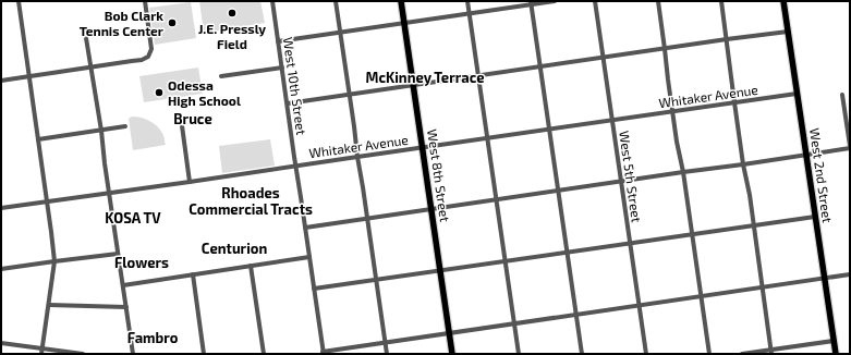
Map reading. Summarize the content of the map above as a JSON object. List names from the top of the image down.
{
  "streets": {
    "main road": ["West 8th Street", "West 2nd Street"],
    "street": ["West 10th Street", "Whitaker Avenue", "West 5th Street"]
  },
  "crossings": [
    ["West 10th Street", "Whitaker Avenue"],
    ["Whitaker Avenue", "West 8th Street"],
    ["Whitaker Avenue", "West 2nd Street"],
    ["Whitaker Avenue", "West 5th Street"]
  ],
  "districts": [
    "McKinney Terrace",
    "Bruce",
    "Rhoades Commercial Tracts",
    "KOSA TV",
    "Centurion",
    "Flowers",
    "Fambro"
  ],
  "places": ["J.E. Pressly Field", "Bob Clark Tennis Center", "Odessa High School"]
}
